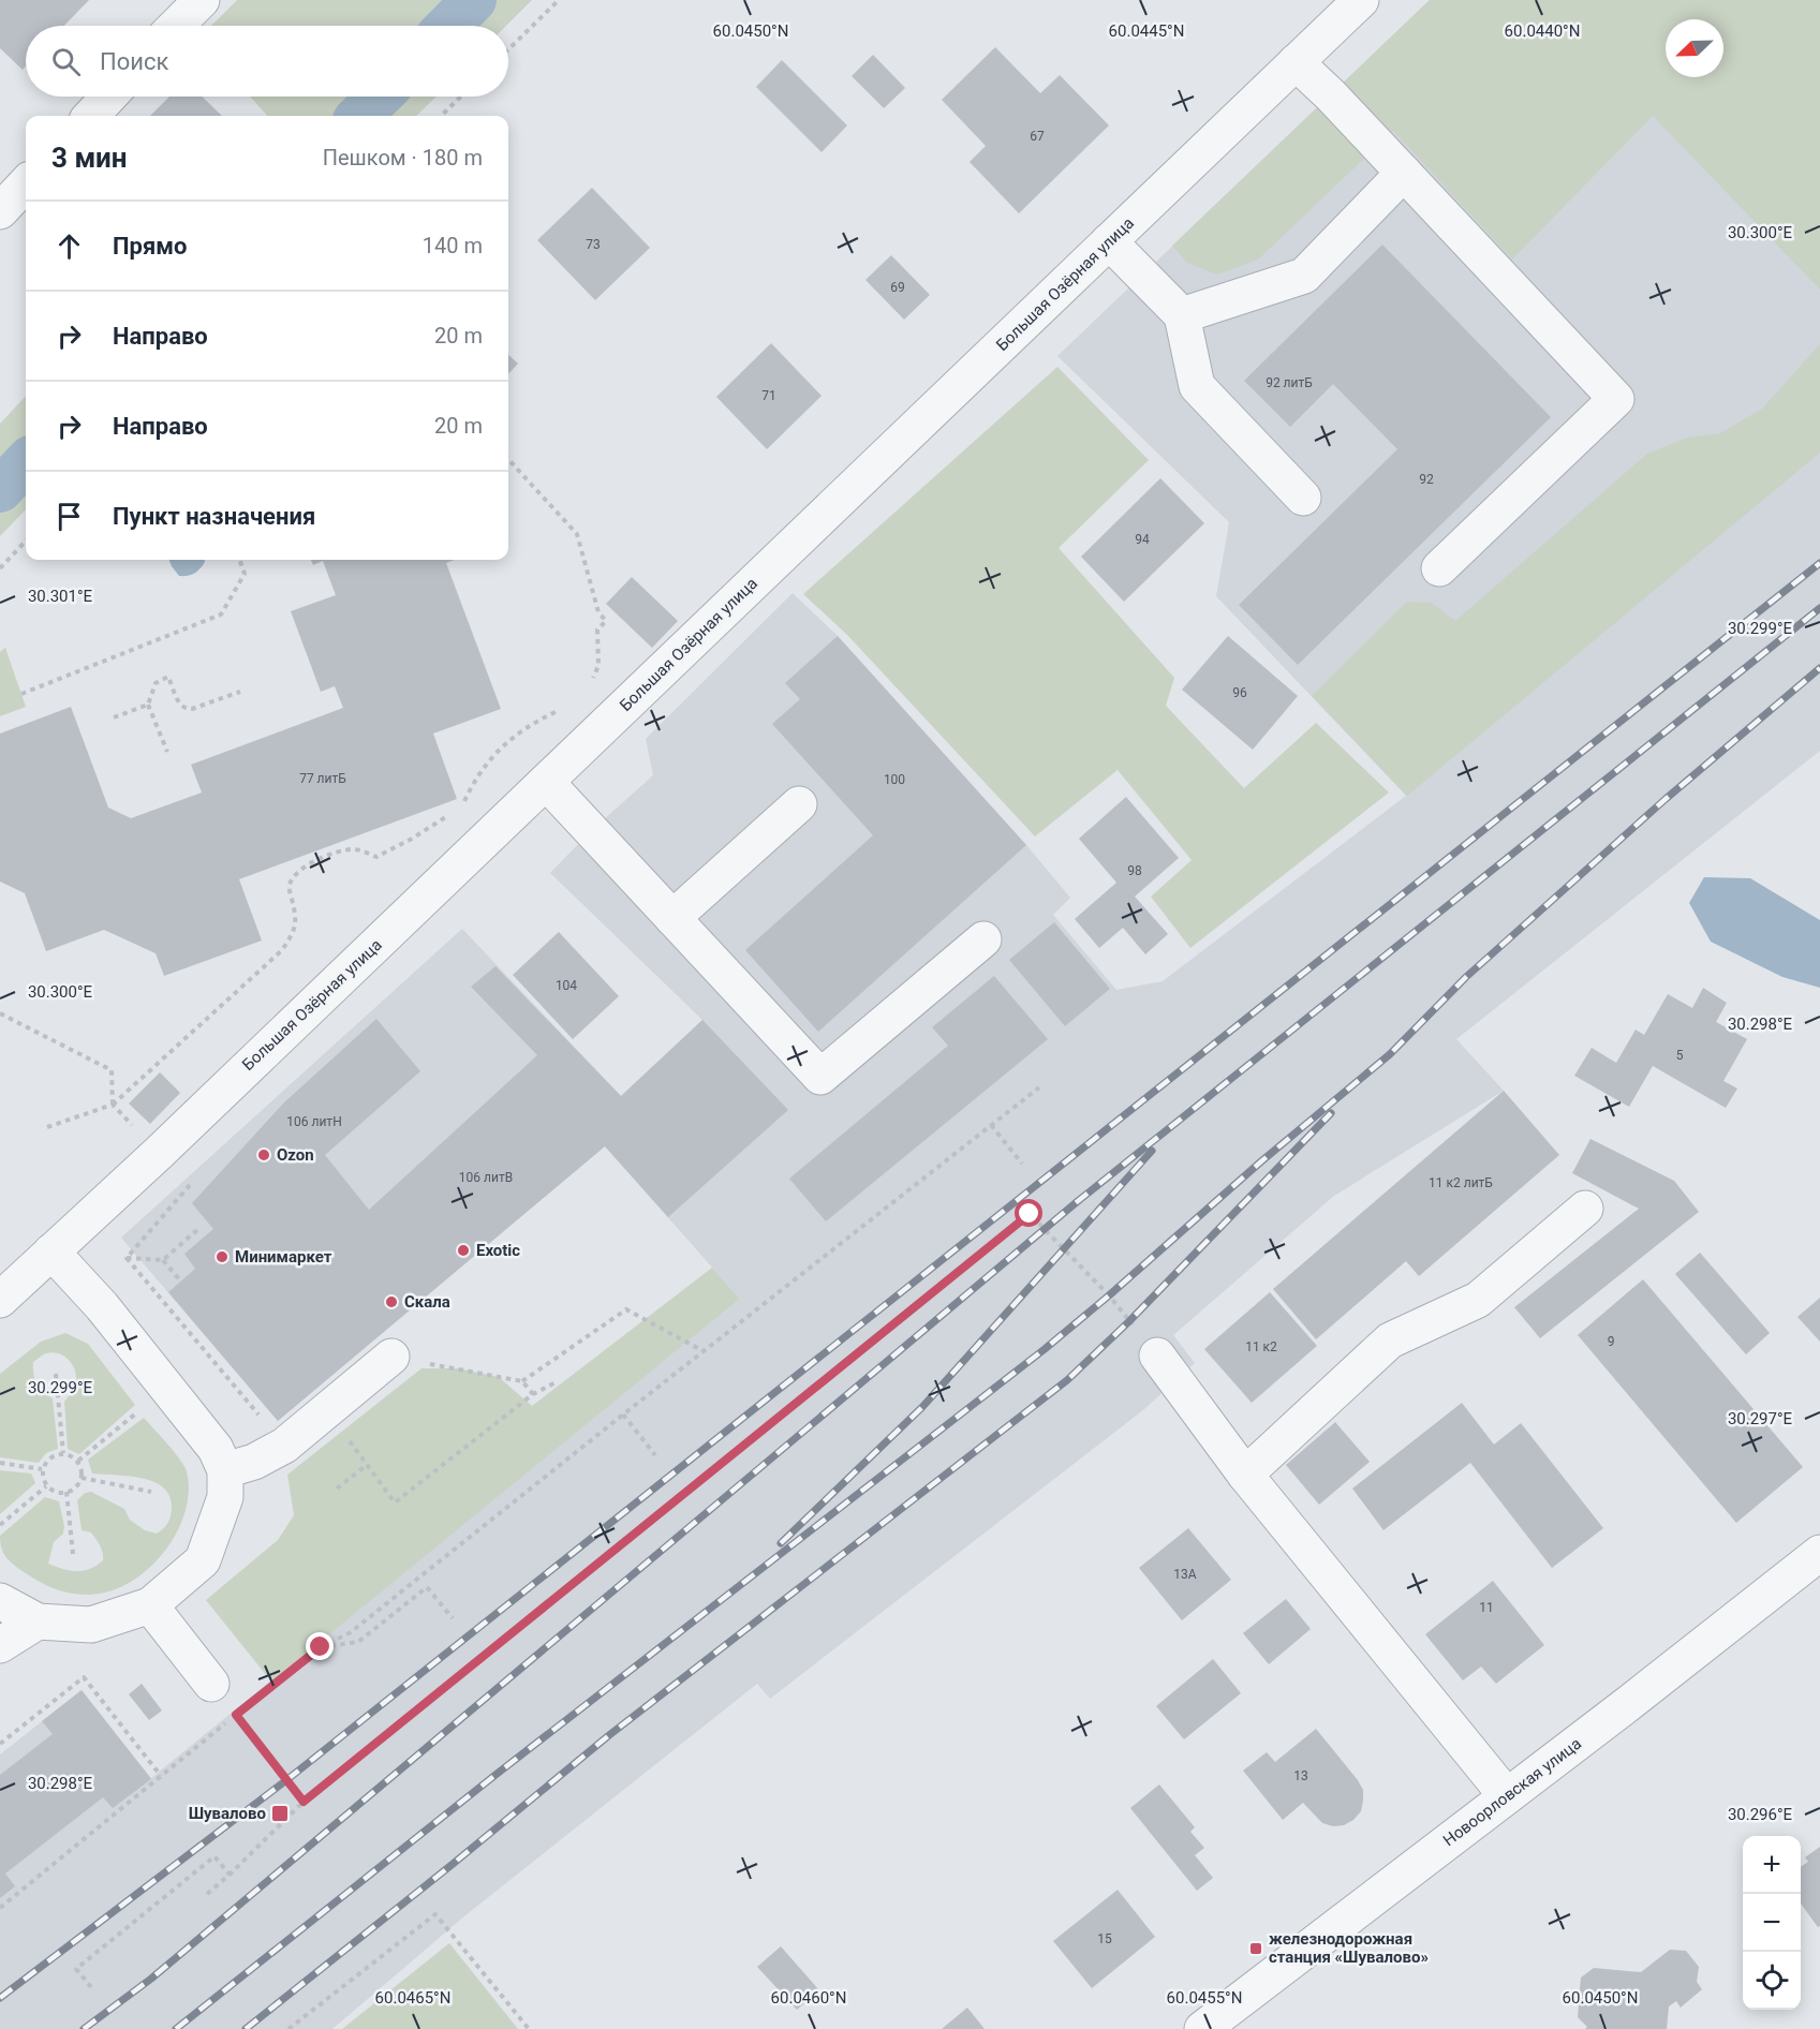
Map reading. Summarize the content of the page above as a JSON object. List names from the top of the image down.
{
  "streets": {
    "street": ["Большая Озёрная улица", "Новоорловская улица"]
  },
  "places": {
    "other": [
      "Ozon",
      "Exotic",
      "Минимаркет",
      "Скала"
    ],
    "transit": ["Шувалово", "железнодорожная станция «Шувалово»"]
  },
  "house_numbers": [
    "67",
    "73",
    "69",
    "92 литБ",
    "71",
    "92",
    "94",
    "96",
    "77 литБ",
    "100",
    "98",
    "104",
    "5",
    "106 литН",
    "106 литВ",
    "11 к2 литБ",
    "9",
    "11 к2",
    "13А",
    "11",
    "13",
    "15"
  ],
  "north": "bottom left",
  "page": {
    "search": "Поиск",
    "heading": ["3 мин", "Пешком · 180 m"],
    "list": [
      ["Прямо", "140 m"],
      ["Направо", "20 m"],
      ["Направо", "20 m"],
      "Пункт назначения"
    ],
    "map_buttons": ["+", "−"]
  },
  "coordinates": [
    "60.0450°N",
    "60.0445°N",
    "60.0440°N",
    "30.300°E",
    "30.301°E",
    "30.299°E",
    "30.298°E",
    "30.297°E",
    "30.296°E",
    "60.0465°N",
    "60.0460°N",
    "60.0455°N"
  ]
}
